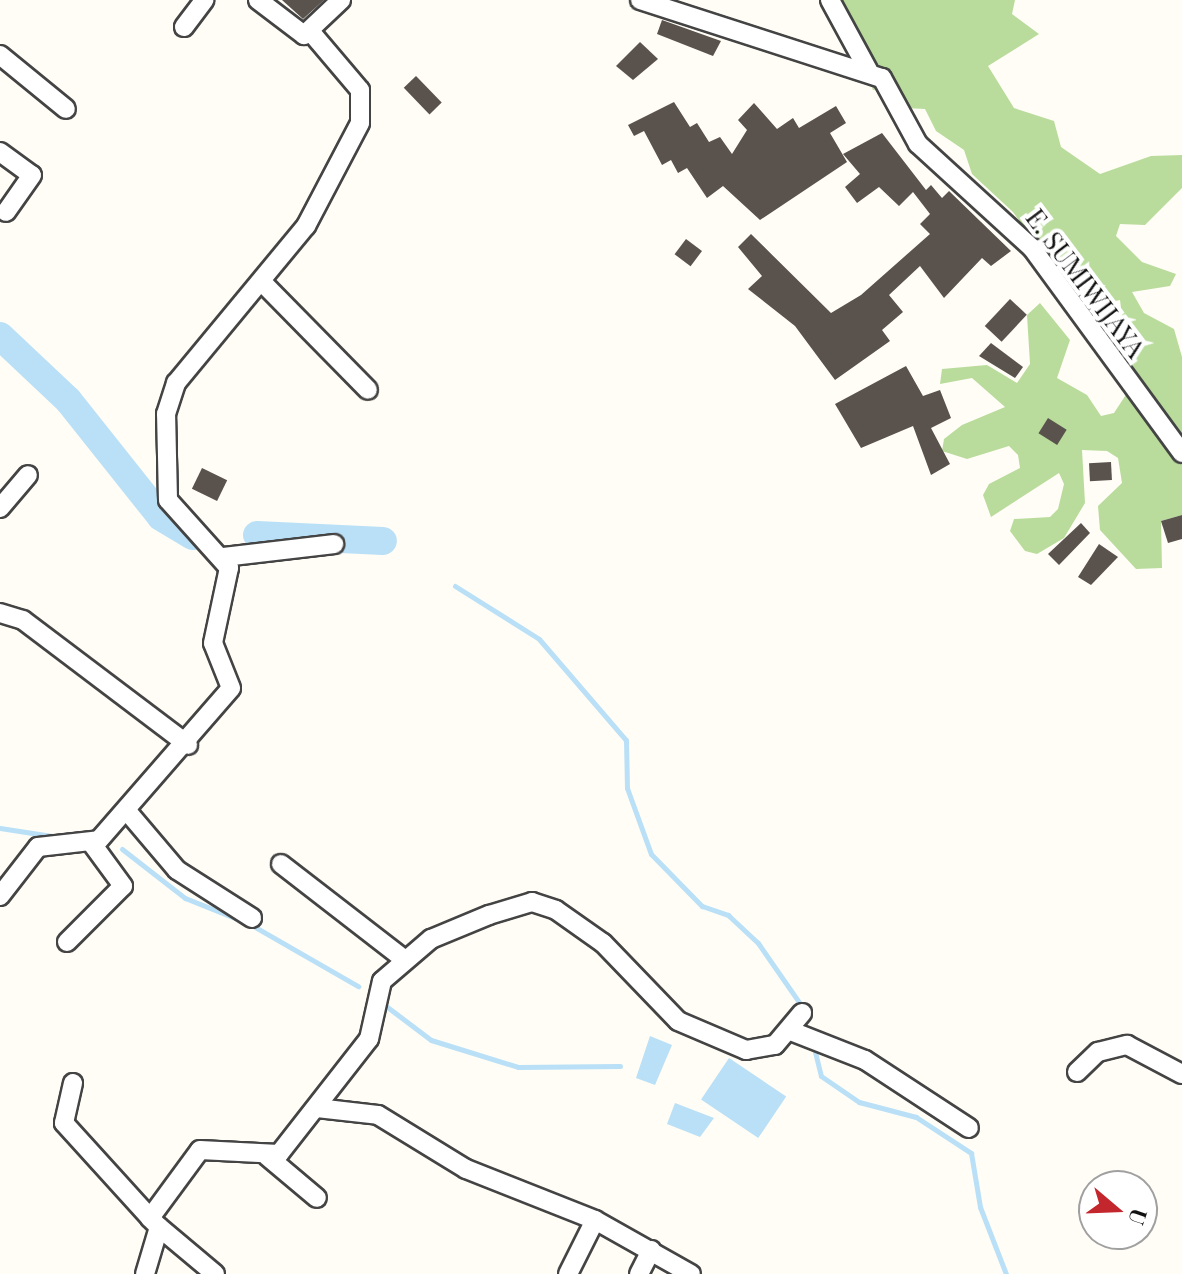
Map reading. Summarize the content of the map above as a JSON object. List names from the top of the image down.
{
  "streets": {
    "street": ["E. SUMIWIJAYA"]
  },
  "north": "right"
}
